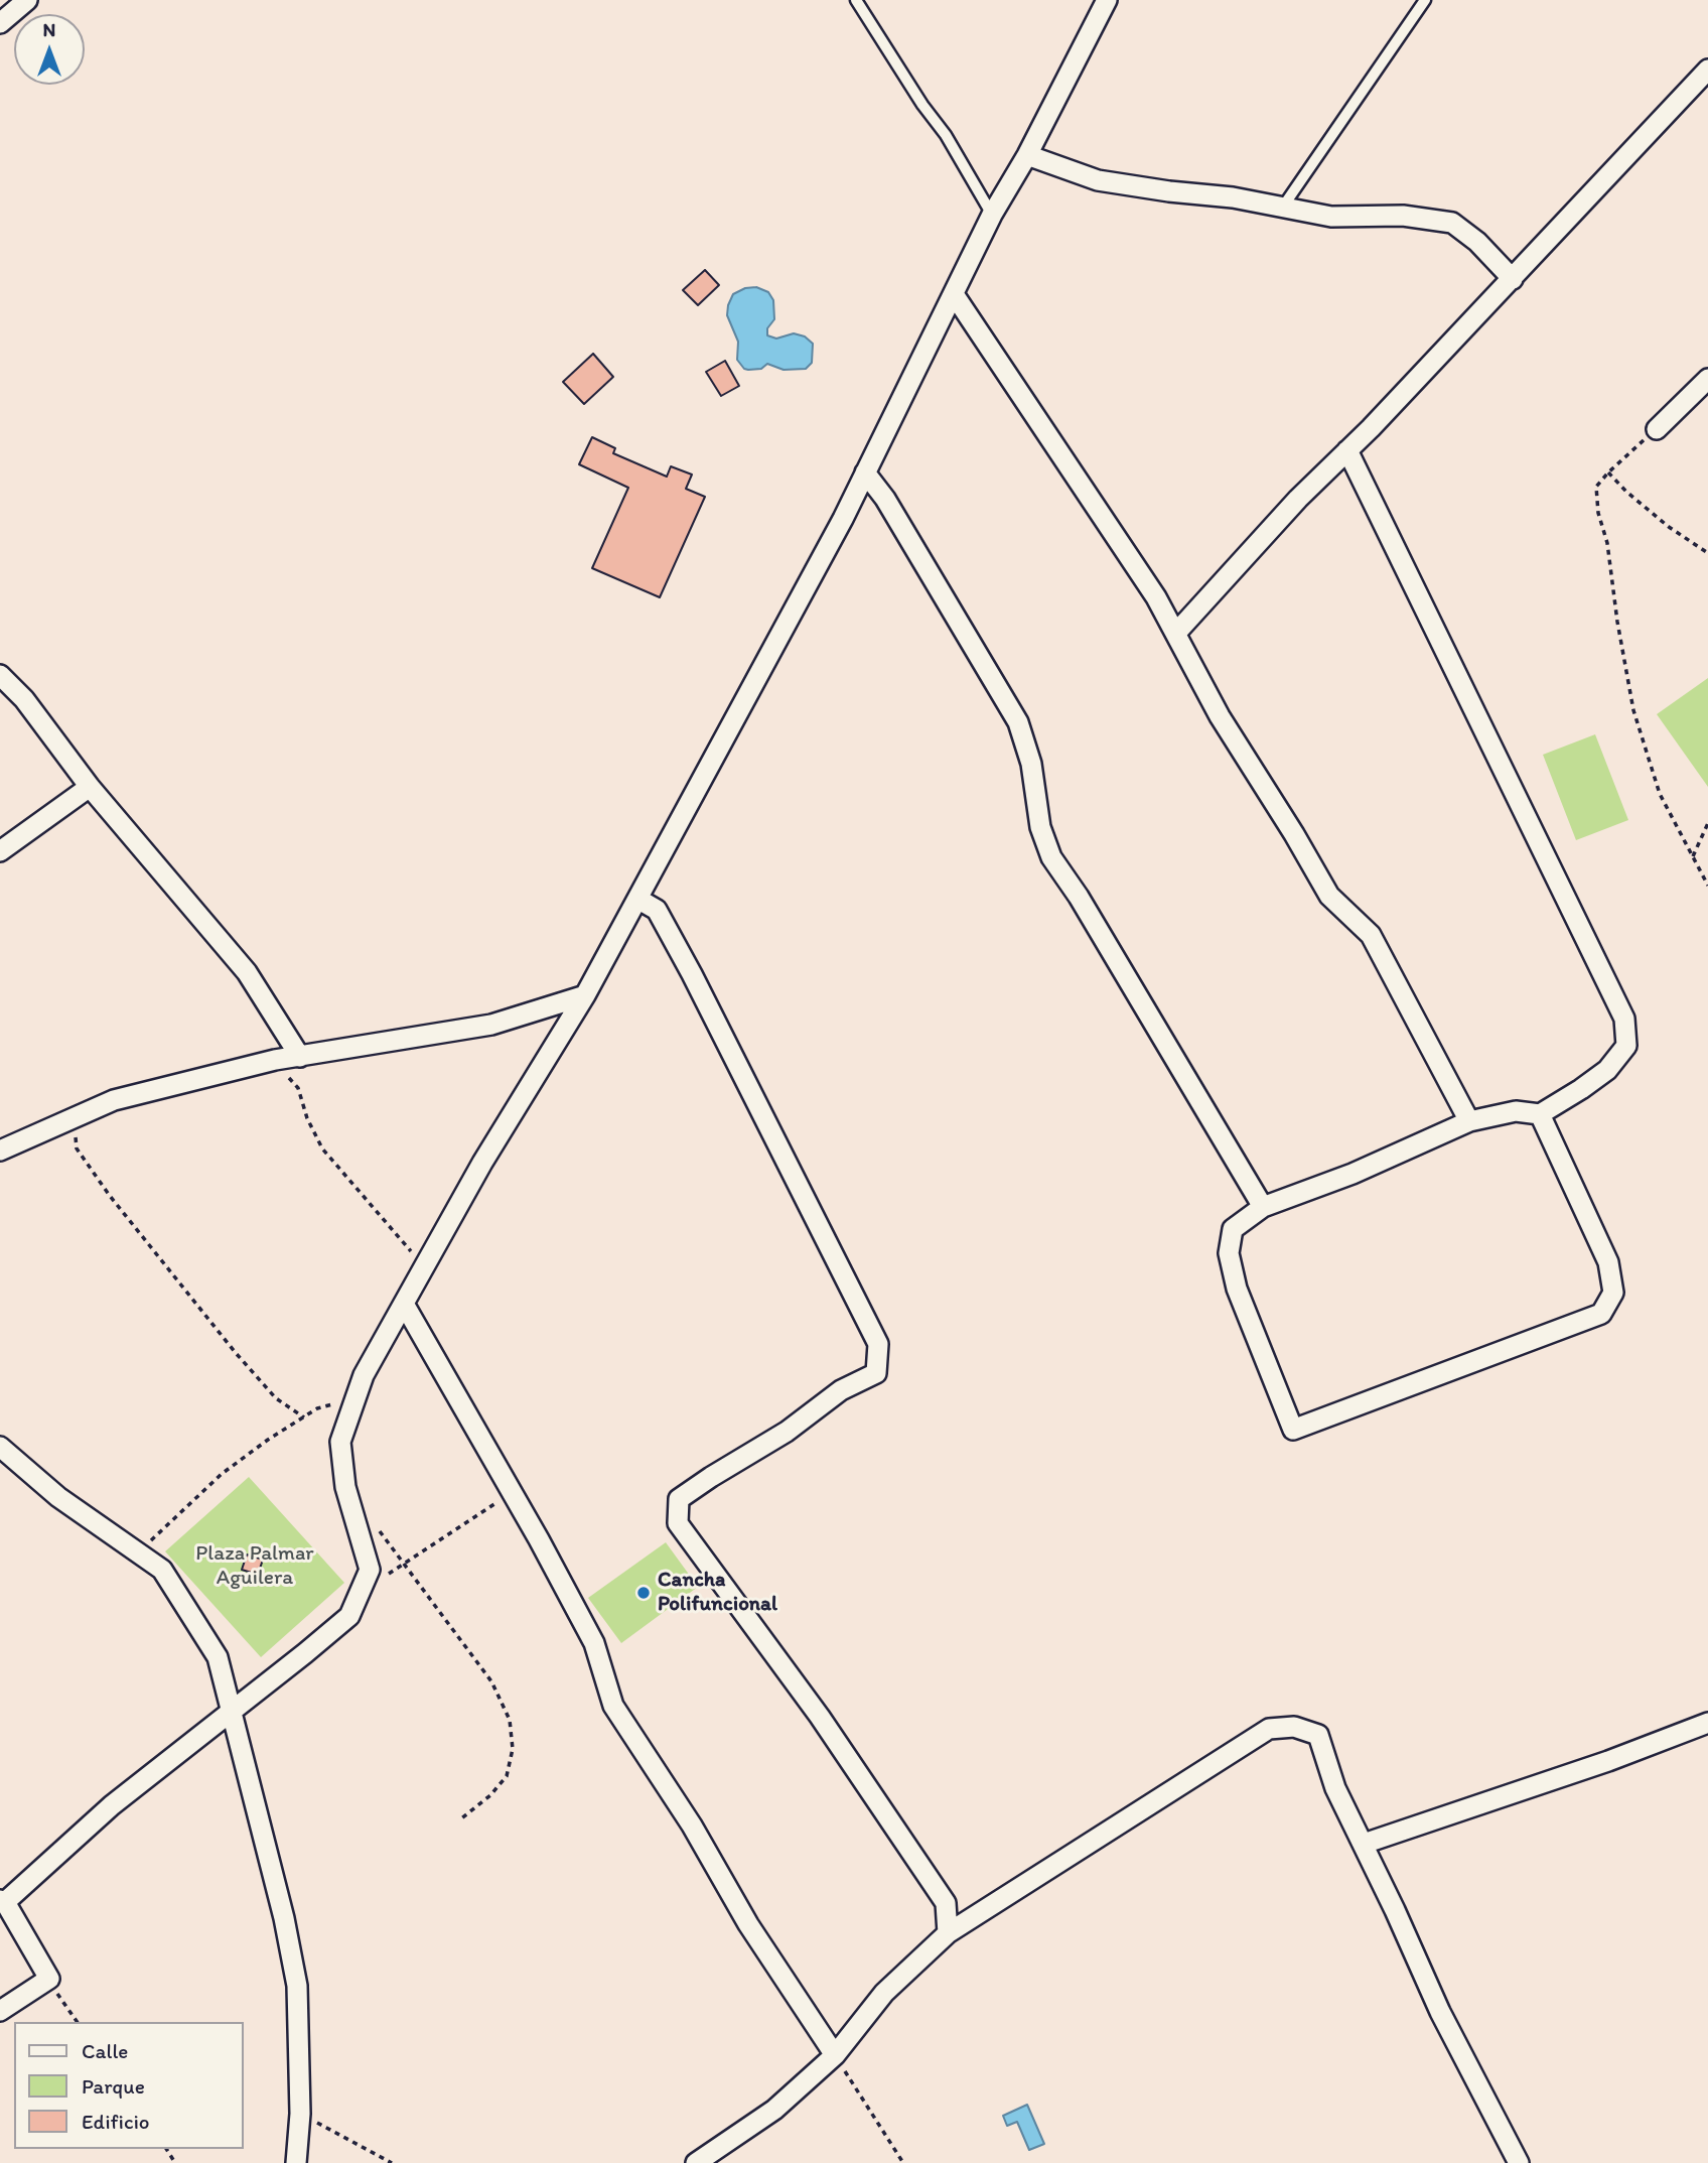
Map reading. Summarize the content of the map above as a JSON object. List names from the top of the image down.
{
  "parks": ["Plaza Palmar Aguilera"],
  "places": ["Cancha Polifuncional"],
  "legend": ["Calle", "Parque", "Edificio"],
  "north": "top"
}
